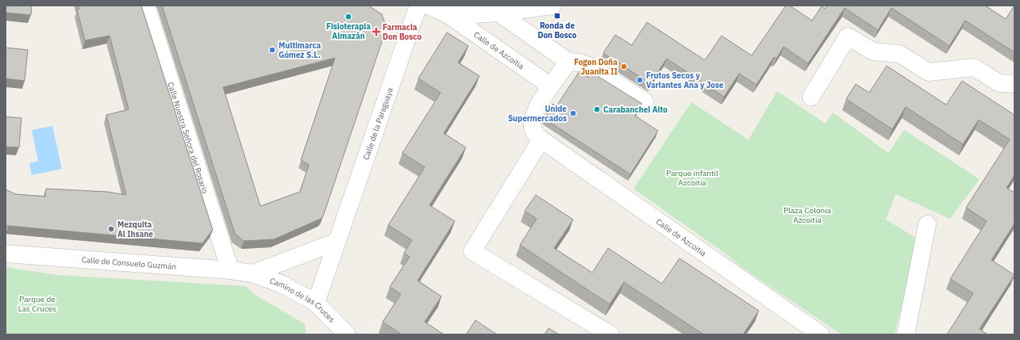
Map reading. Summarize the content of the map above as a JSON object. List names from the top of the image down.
{
  "streets": {
    "street": [
      "Calle de Azcoitia",
      "Calle de la Paraguaya",
      "Calle Nuestra Señora del Rosario",
      "Calle de Consuelo Guzmán",
      "Camino de las Cruces"
    ]
  },
  "crossings": [
    ["Calle de la Paraguaya", "Camino de las Cruces"],
    ["Calle Nuestra Señora del Rosario", "Calle de Consuelo Guzmán"],
    ["Calle de Consuelo Guzmán", "Camino de las Cruces"]
  ],
  "parks": ["Parque infantil Azcoitia", "Plaza Colonia Azcoitia", "Parque de Las Cruces"],
  "places": {
    "transit": ["Ronda de Don Bosco"],
    "other": [
      "Fisioterapia Almazán",
      "Multimarca Gómez S.L.",
      "Fogon Doña Juanita II",
      "Frutos Secos y Variantes Ana y Jose",
      "Carabanchel Alto",
      "Unide Supermercados",
      "Mezquita Al Ihsane"
    ],
    "health": ["Farmacia Don Bosco"]
  }
}
